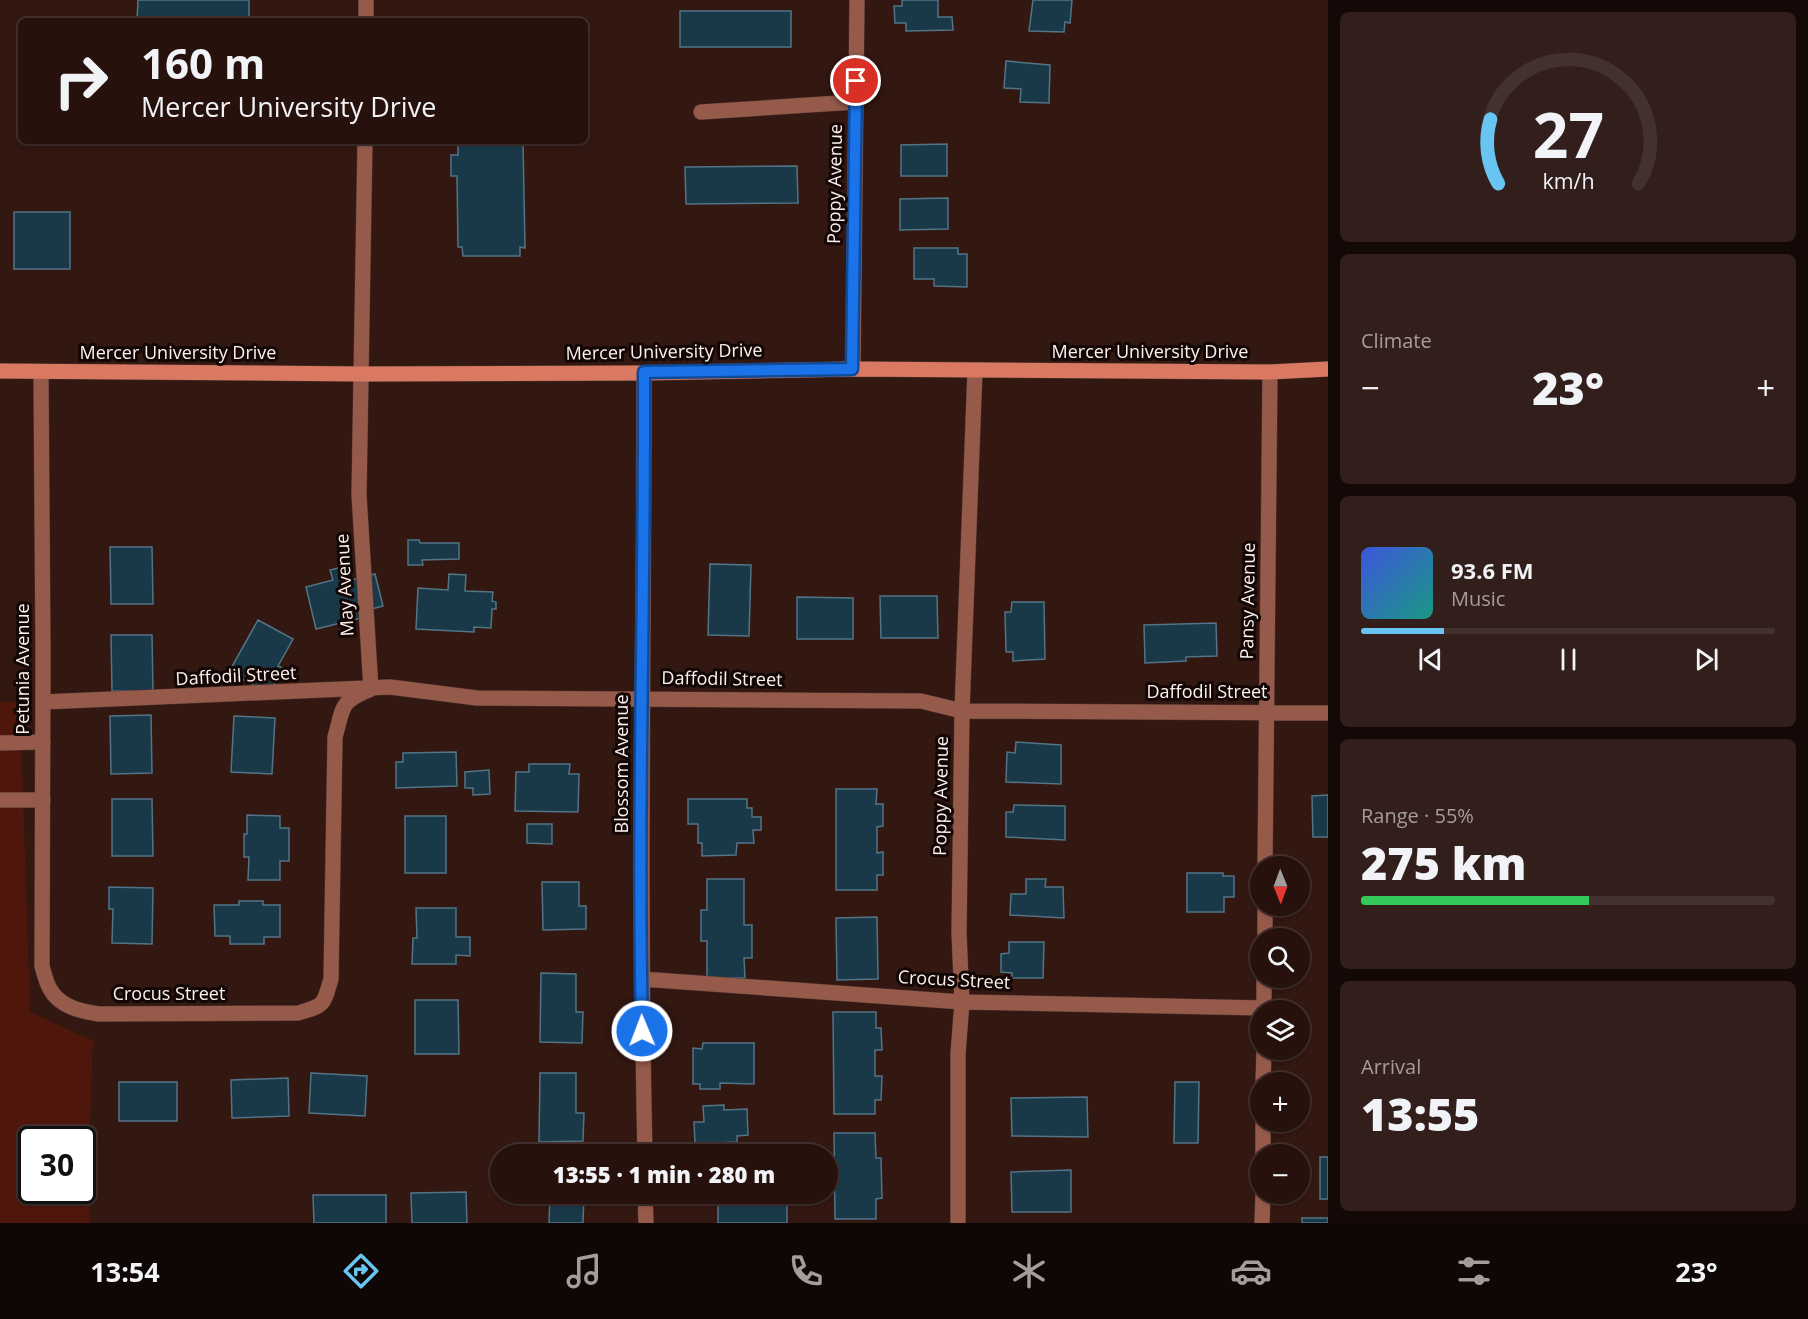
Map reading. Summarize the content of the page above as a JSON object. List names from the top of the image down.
{
  "streets": {
    "main road": ["Mercer University Drive"],
    "street": [
      "Poppy Avenue",
      "May Avenue",
      "Pansy Avenue",
      "Petunia Avenue",
      "Daffodil Street",
      "Blossom Avenue",
      "Crocus Street"
    ]
  },
  "crossings": [
    ["Poppy Avenue", "Mercer University Drive"],
    ["Poppy Avenue", "Daffodil Street"],
    ["Poppy Avenue", "Crocus Street"],
    ["Mercer University Drive", "May Avenue"],
    ["Mercer University Drive", "Pansy Avenue"],
    ["Mercer University Drive", "Petunia Avenue"],
    ["Mercer University Drive", "Blossom Avenue"],
    ["May Avenue", "Daffodil Street"],
    ["May Avenue", "Crocus Street"],
    ["Pansy Avenue", "Daffodil Street"],
    ["Petunia Avenue", "Daffodil Street"],
    ["Petunia Avenue", "Crocus Street"],
    ["Daffodil Street", "Blossom Avenue"],
    ["Daffodil Street", "Crocus Street"],
    ["Blossom Avenue", "Crocus Street"]
  ],
  "north": "bottom",
  "page": {
    "turn": ["160 m", "Mercer University Drive"],
    "tile": [
      "Climate",
      ["Range · 55%", "275 km"],
      ["Arrival", "13:55"]
    ],
    "heat": ["−", "23°", "+"],
    "song": ["93.6 FM", "Music"],
    "map_buttons": ["+", "−"],
    "limit": "30",
    "trip": "13:55 · 1 min · 280 m",
    "tabs": ["13:54", "23°"],
    "gauge": ["27", "km/h"]
  }
}
